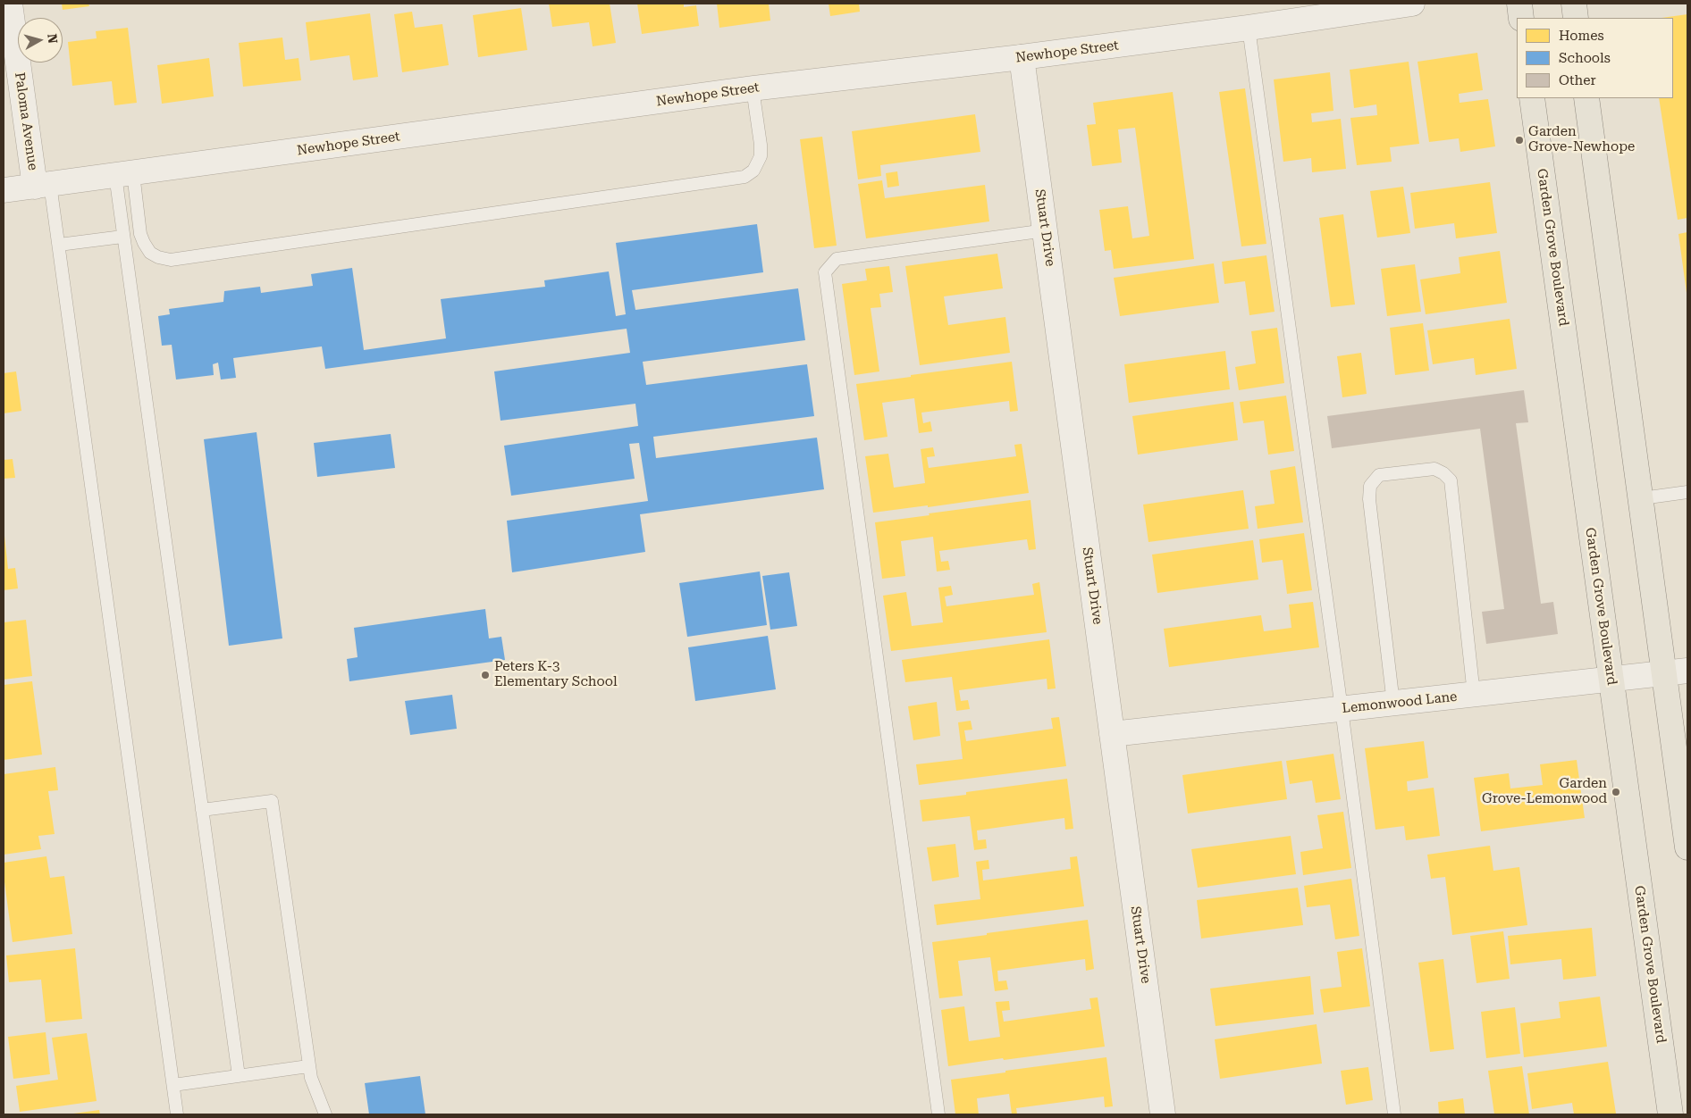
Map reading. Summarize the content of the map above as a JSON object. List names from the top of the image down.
{
  "streets": {
    "main road": ["Garden Grove Boulevard"],
    "street": [
      "Newhope Street",
      "Paloma Avenue",
      "Stuart Drive",
      "Lemonwood Lane"
    ]
  },
  "crossings": [
    ["Newhope Street", "Paloma Avenue"],
    ["Newhope Street", "Stuart Drive"],
    ["Stuart Drive", "Lemonwood Lane"],
    ["Garden Grove Boulevard", "Lemonwood Lane"]
  ],
  "places": ["Garden Grove-Newhope", "Peters K-3 Elementary School", "Garden Grove-Lemonwood"],
  "legend": ["Homes", "Schools", "Other"],
  "north": "right"
}
